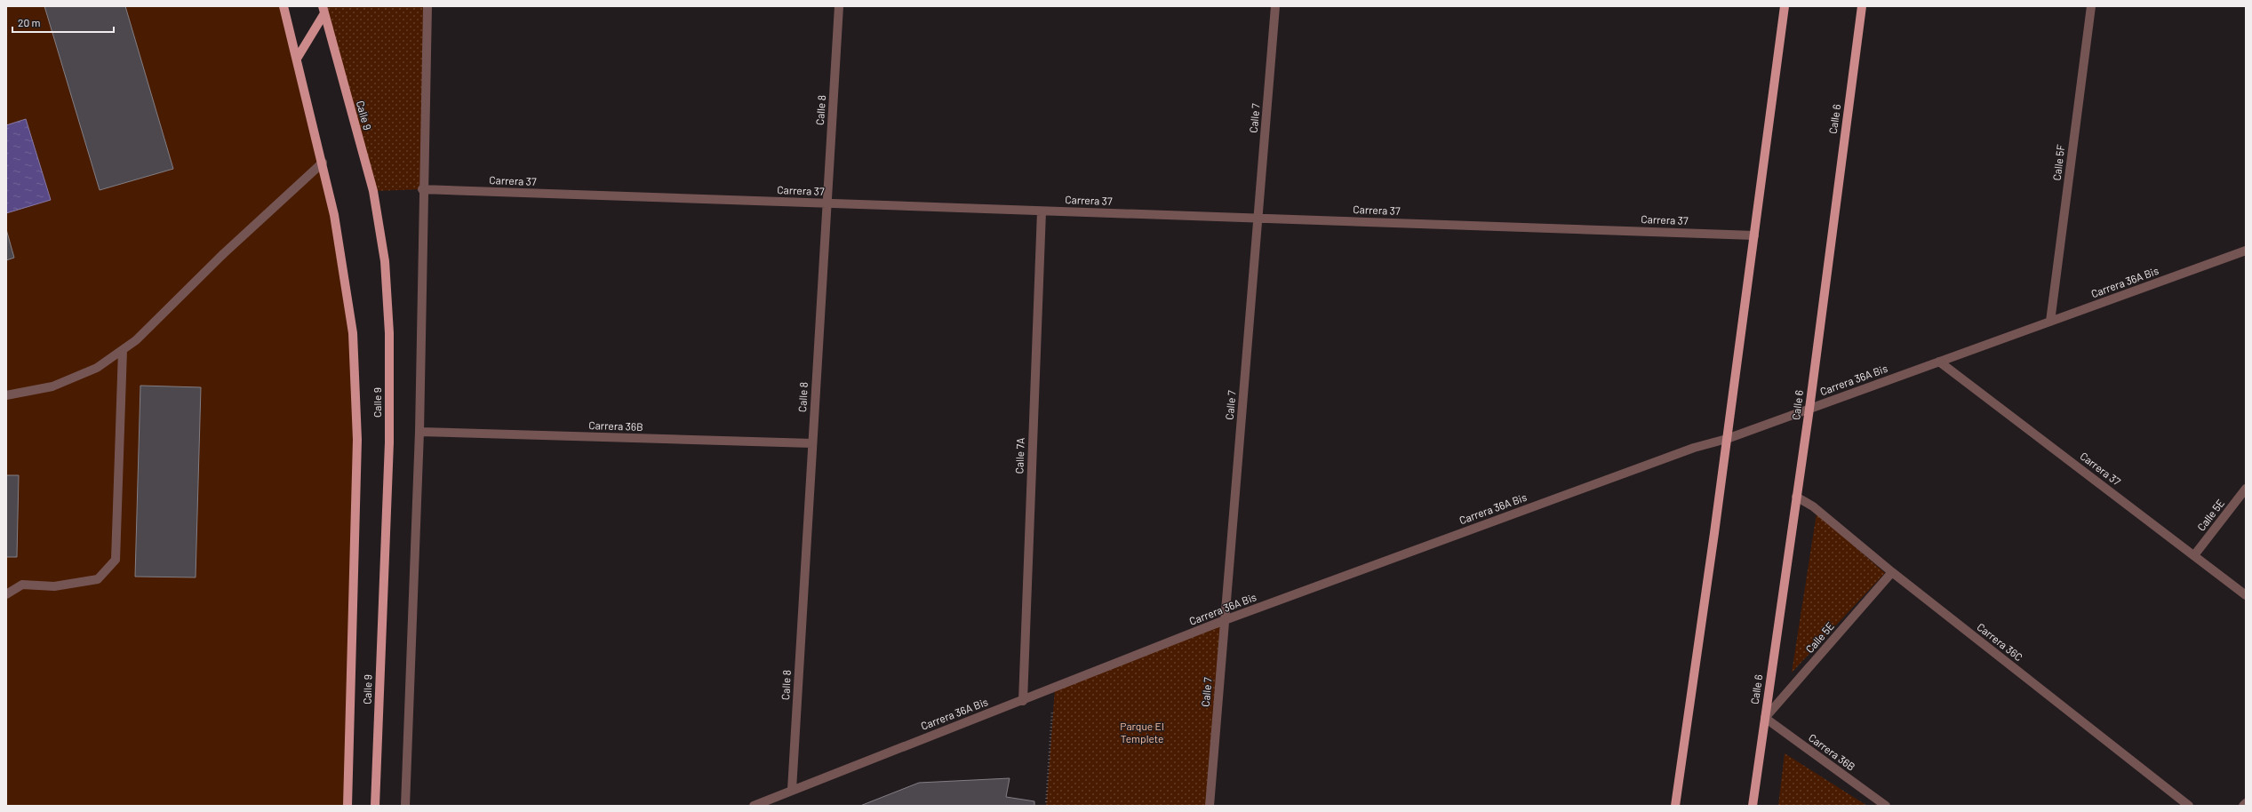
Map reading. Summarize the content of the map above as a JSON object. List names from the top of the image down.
{
  "streets": {
    "main road": ["Calle 9", "Calle 6"],
    "street": [
      "Calle 8",
      "Calle 7",
      "Calle 5F",
      "Carrera 37",
      "Carrera 36A Bis",
      "Carrera 36B",
      "Calle 7A",
      "Calle 5E",
      "Carrera 36C"
    ]
  },
  "crossings": [
    ["Calle 8", "Carrera 37"],
    ["Calle 8", "Carrera 36A Bis"],
    ["Calle 8", "Carrera 36B"],
    ["Calle 7", "Carrera 37"],
    ["Calle 7", "Carrera 36A Bis"],
    ["Calle 6", "Carrera 36A Bis"],
    ["Calle 6", "Carrera 36B"],
    ["Calle 6", "Calle 5E"],
    ["Calle 6", "Carrera 36C"],
    ["Calle 5F", "Carrera 36A Bis"],
    ["Carrera 37", "Carrera 36A Bis"],
    ["Carrera 37", "Calle 7A"],
    ["Carrera 37", "Calle 5E"],
    ["Carrera 36A Bis", "Calle 7A"],
    ["Carrera 36B", "Calle 5E"],
    ["Calle 5E", "Carrera 36C"]
  ],
  "parks": ["Parque El Templete"],
  "scale_bar": "20 m"
}
